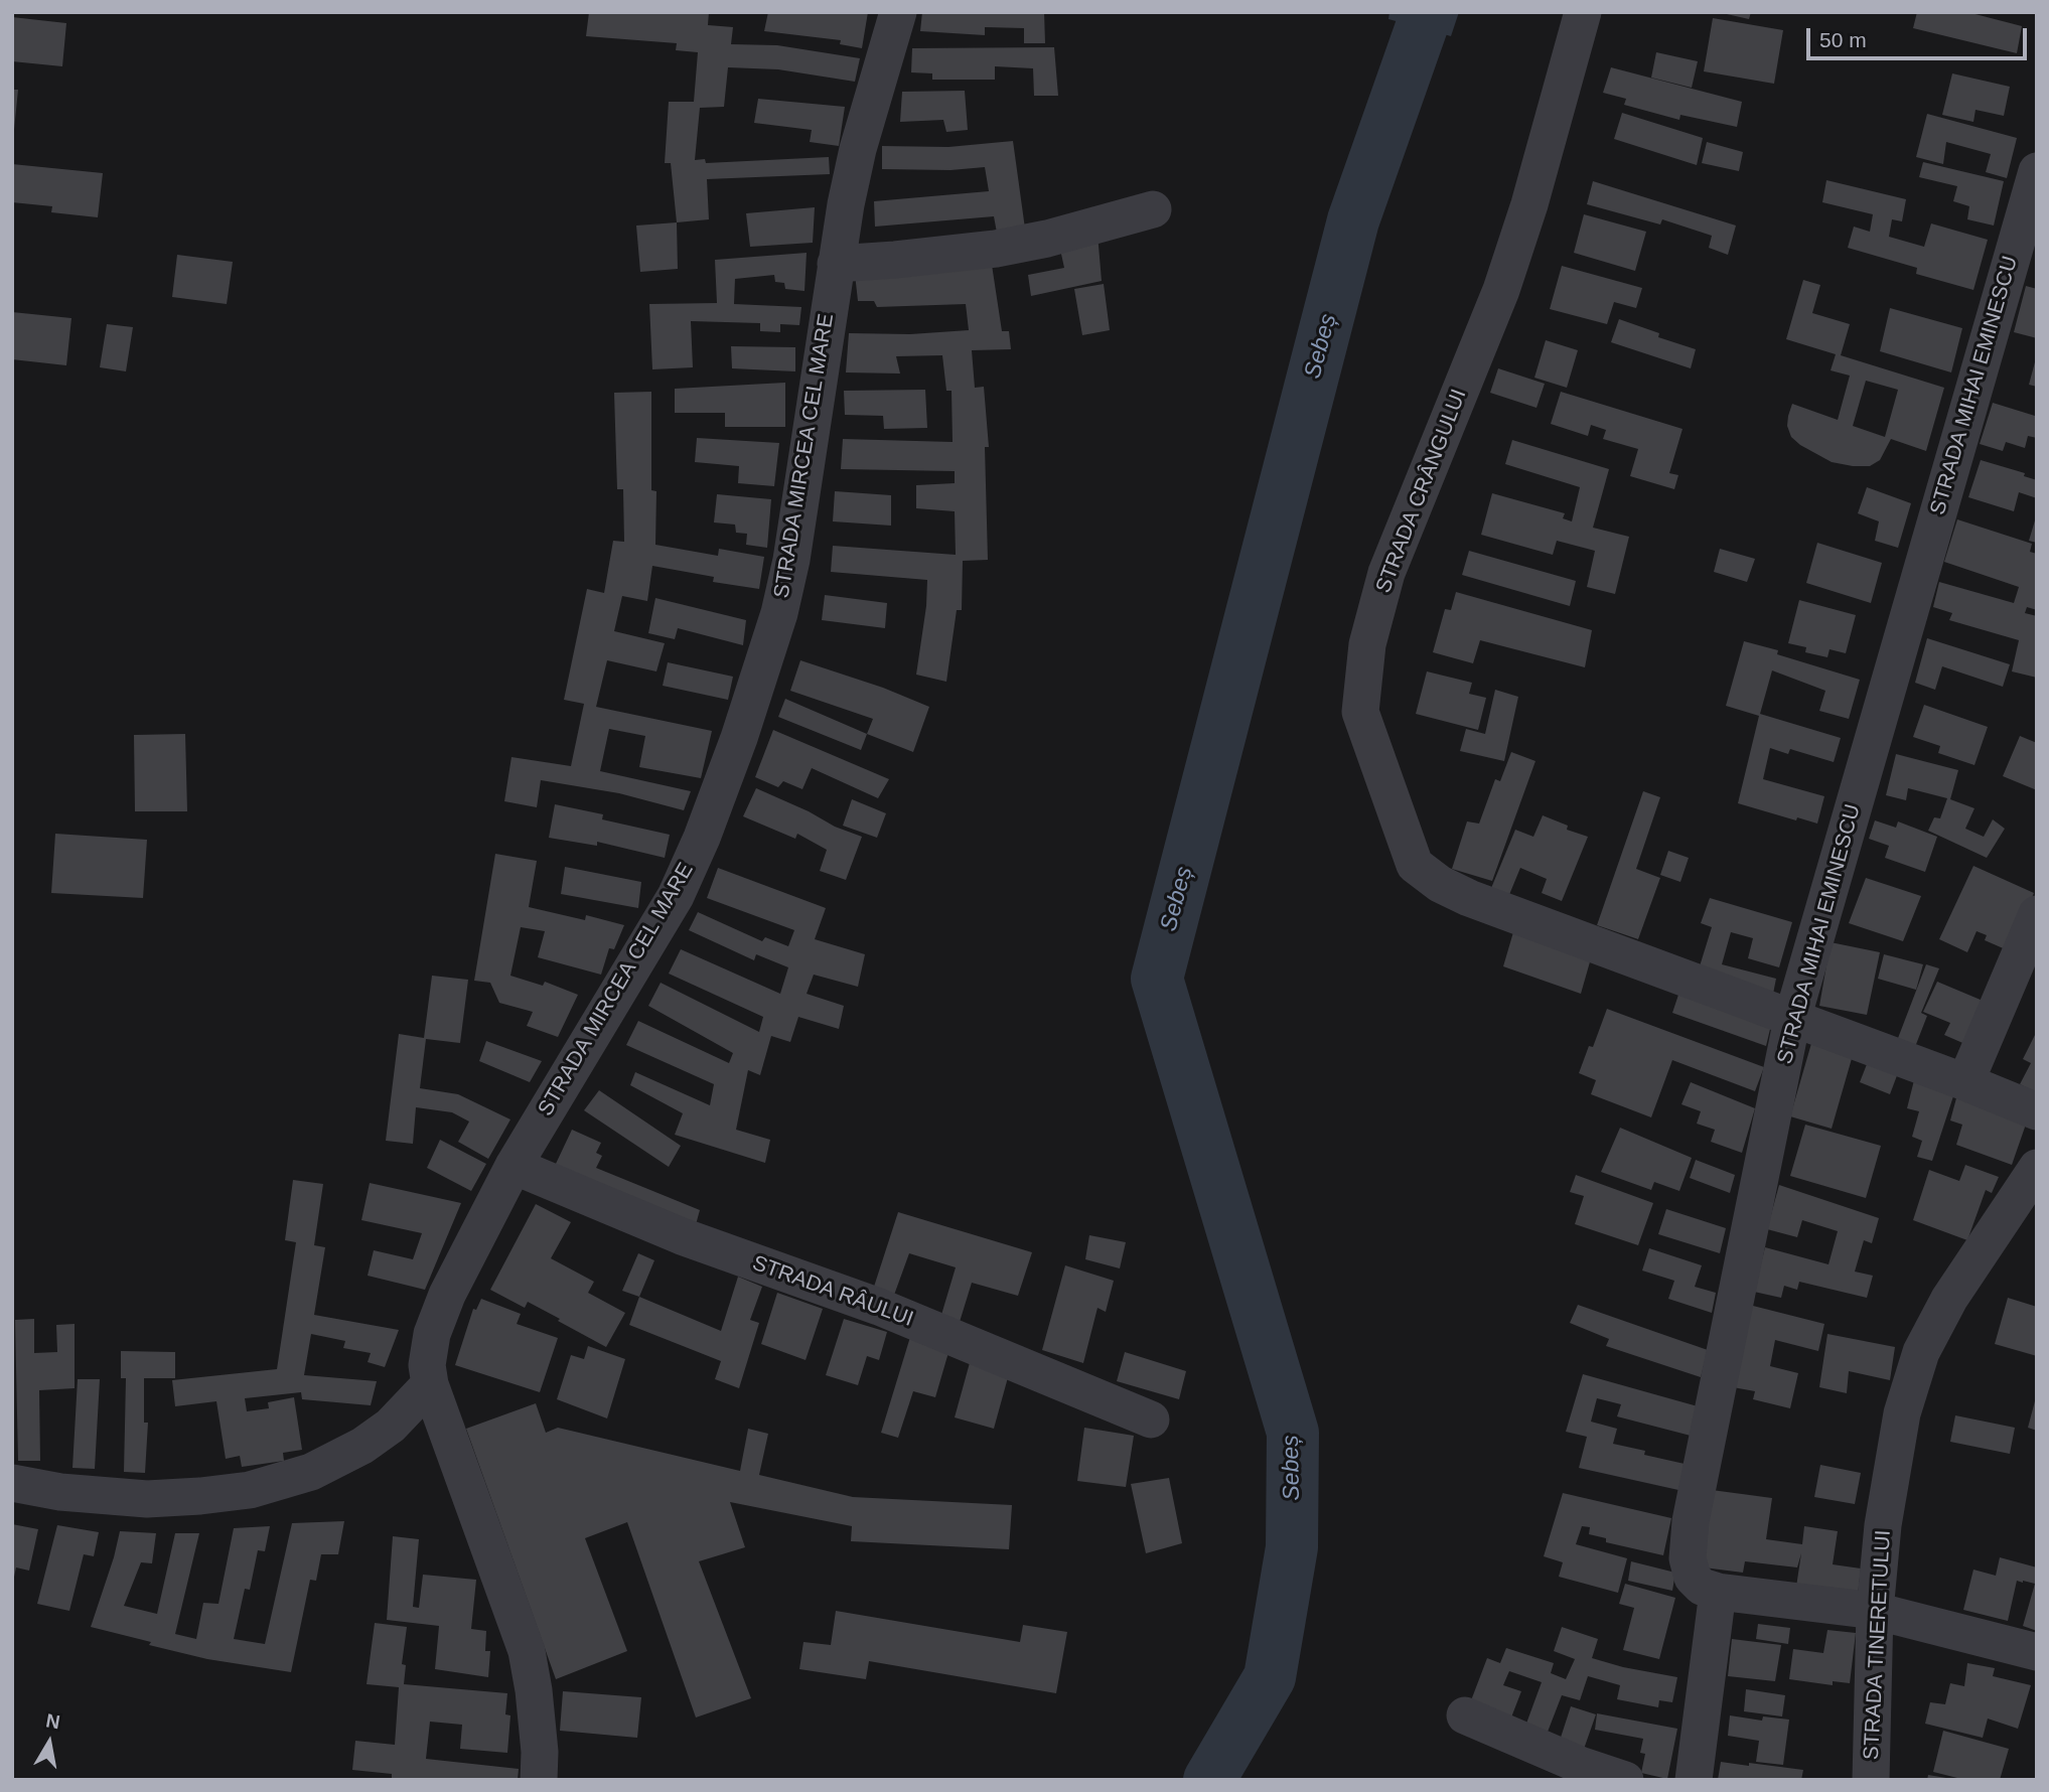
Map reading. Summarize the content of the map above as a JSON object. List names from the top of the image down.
{
  "streets": {
    "street": [
      "STRADA MIHAI EMINESCU",
      "STRADA MIRCEA CEL MARE",
      "STRADA CRÂNGULUI",
      "STRADA RÂULUI",
      "STRADA TINERETULUI"
    ]
  },
  "crossings": [
    ["STRADA MIHAI EMINESCU", "STRADA CRÂNGULUI"],
    ["STRADA MIRCEA CEL MARE", "STRADA RÂULUI"]
  ],
  "water": ["Sebeș"],
  "scale_bar": "50 m",
  "north": "top"
}
